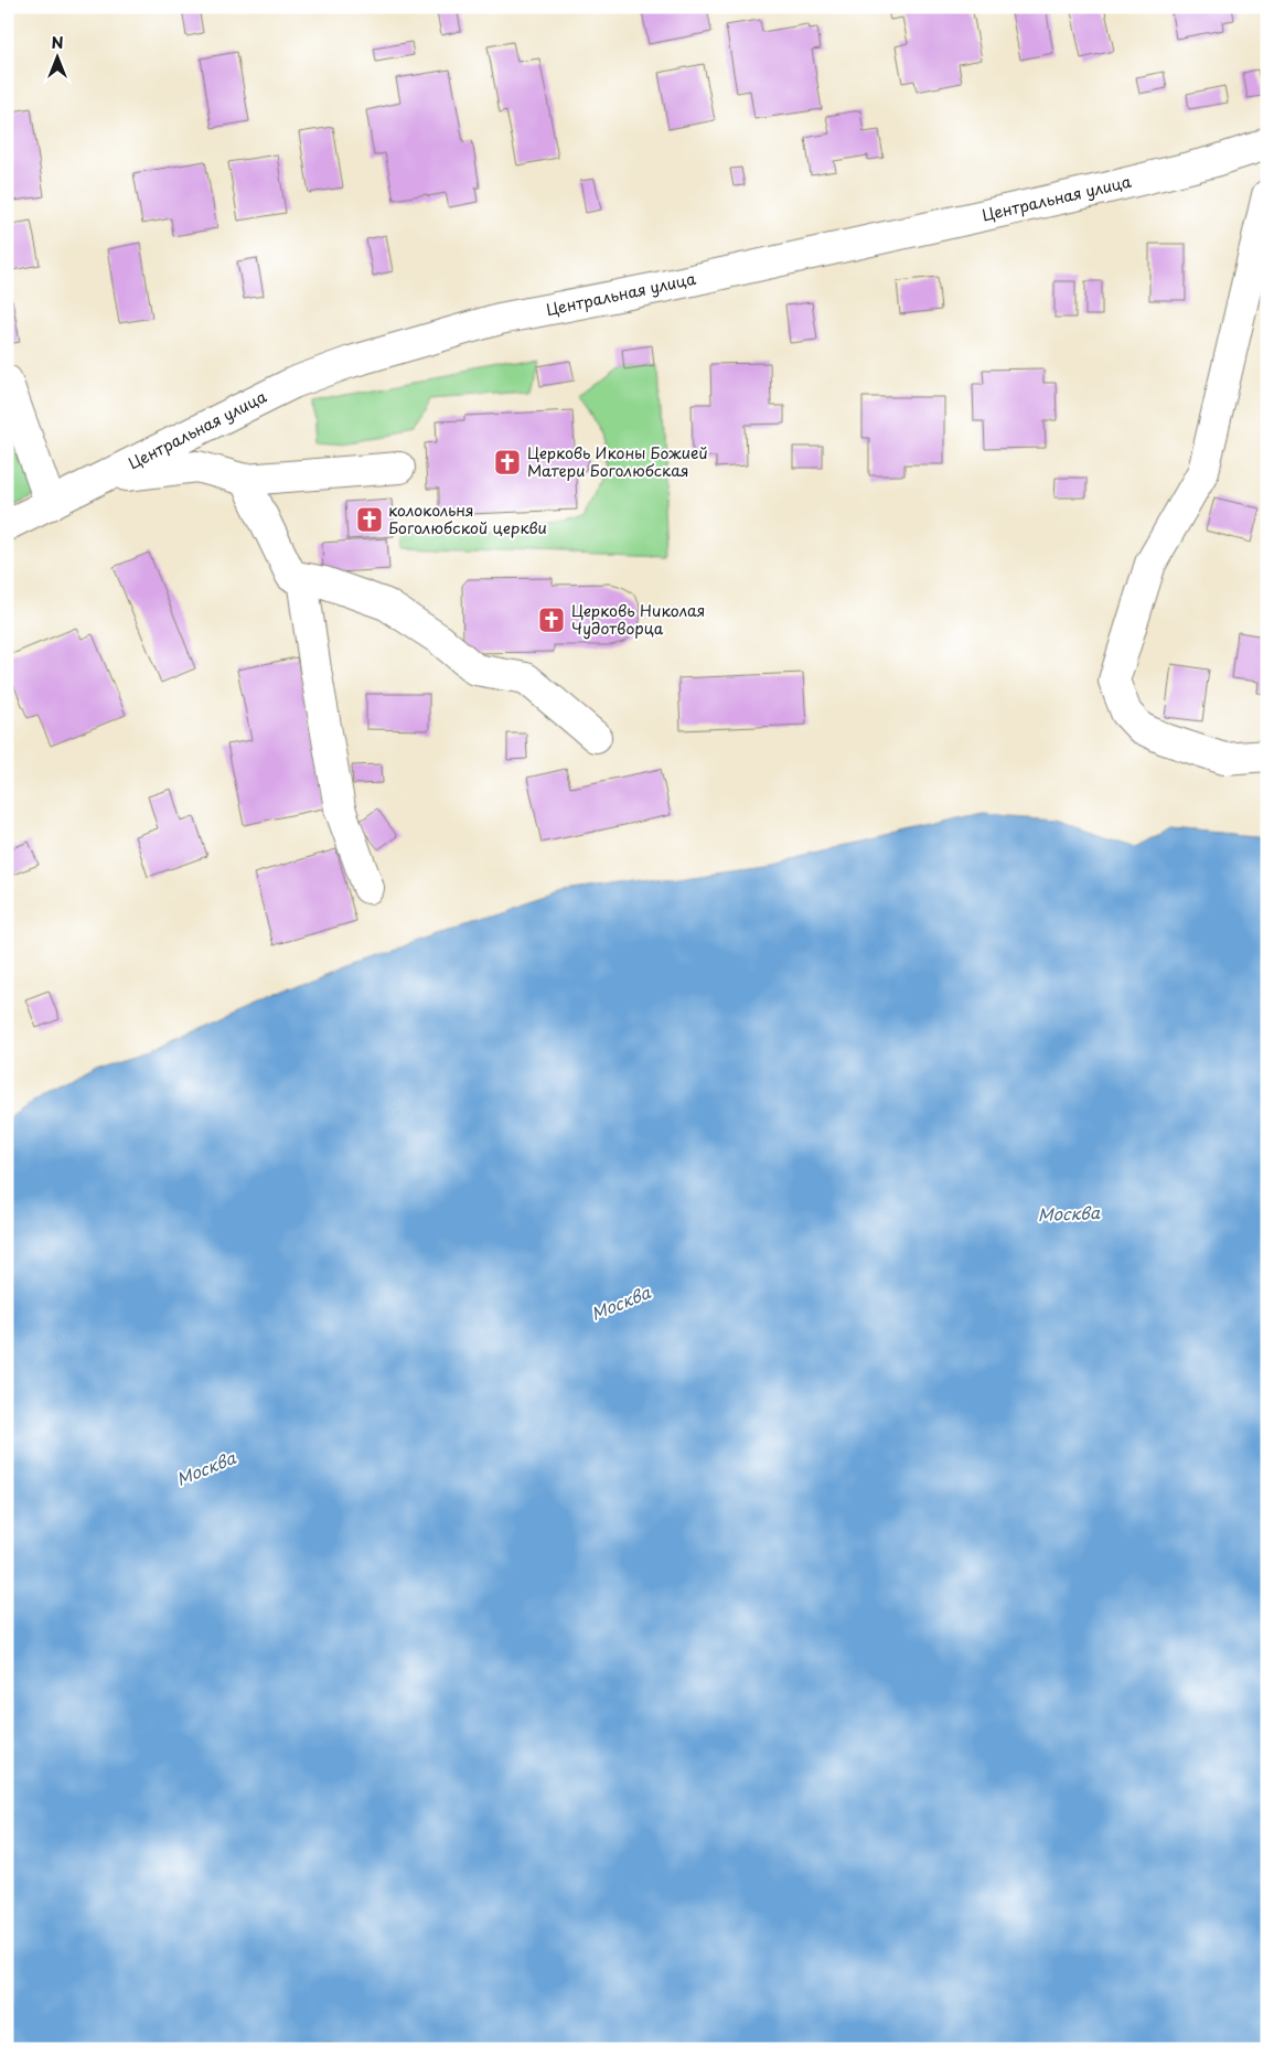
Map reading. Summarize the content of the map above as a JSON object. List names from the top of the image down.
{
  "streets": {
    "street": ["Центральная улица"]
  },
  "water": ["Москва"],
  "places": {
    "church": ["Церковь Иконы Божией Матери Боголюбская", "колокольня Боголюбской церкви", "Церковь Николая Чудотворца"]
  },
  "north": "top"
}
